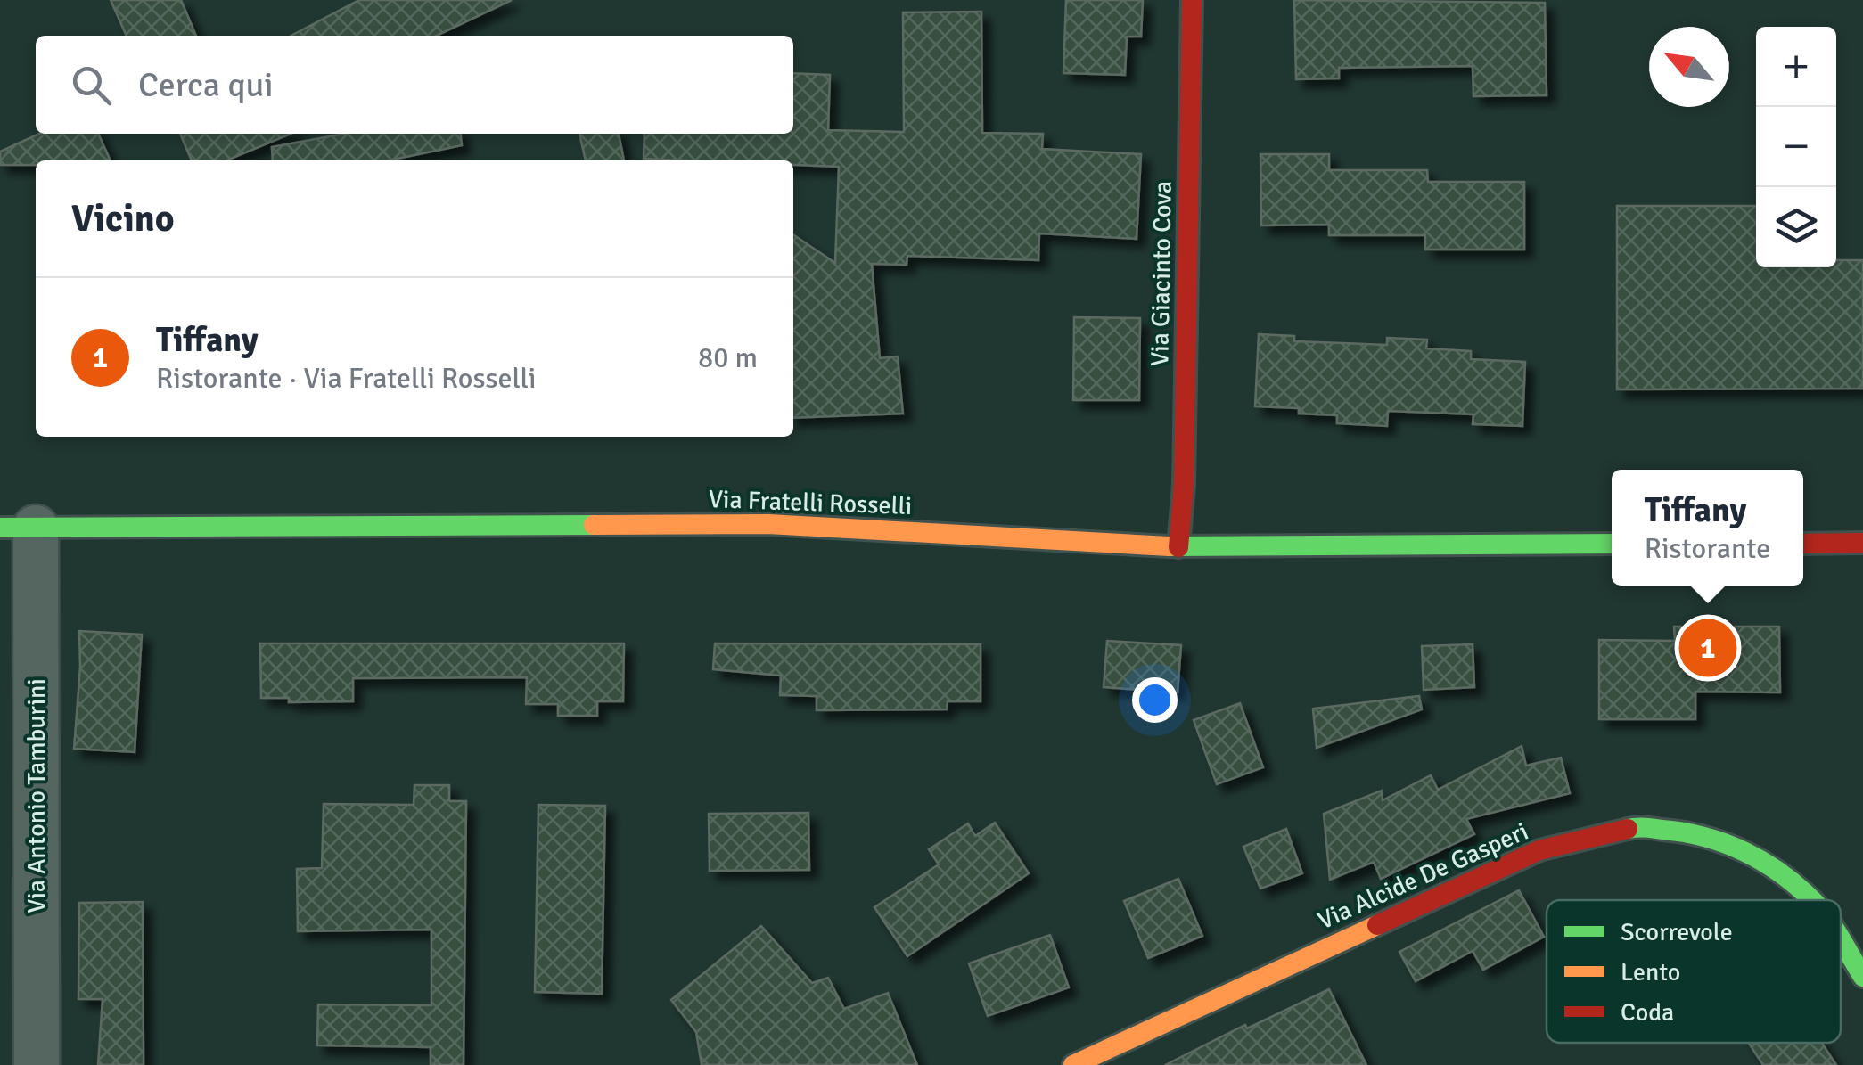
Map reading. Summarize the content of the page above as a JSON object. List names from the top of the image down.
{
  "streets": {
    "main road": ["Via Giacinto Cova", "Via Fratelli Rosselli", "Via Alcide De Gasperi"],
    "street": ["Via Antonio Tamburini"]
  },
  "crossings": [
    ["Via Giacinto Cova", "Via Fratelli Rosselli"],
    ["Via Fratelli Rosselli", "Via Antonio Tamburini"]
  ],
  "legend": ["Scorrevole", "Lento", "Coda"],
  "north": "top left",
  "page": {
    "map_buttons": ["+", "−"],
    "search": "Cerca qui",
    "heading": "Vicino",
    "list": [
      {
        "mark": "1",
        "name": "Tiffany",
        "note": "Ristorante · Via Fratelli Rosselli",
        "value": "80 m"
      }
    ],
    "popup": ["Tiffany", "Ristorante"],
    "pins": "1"
  }
}
